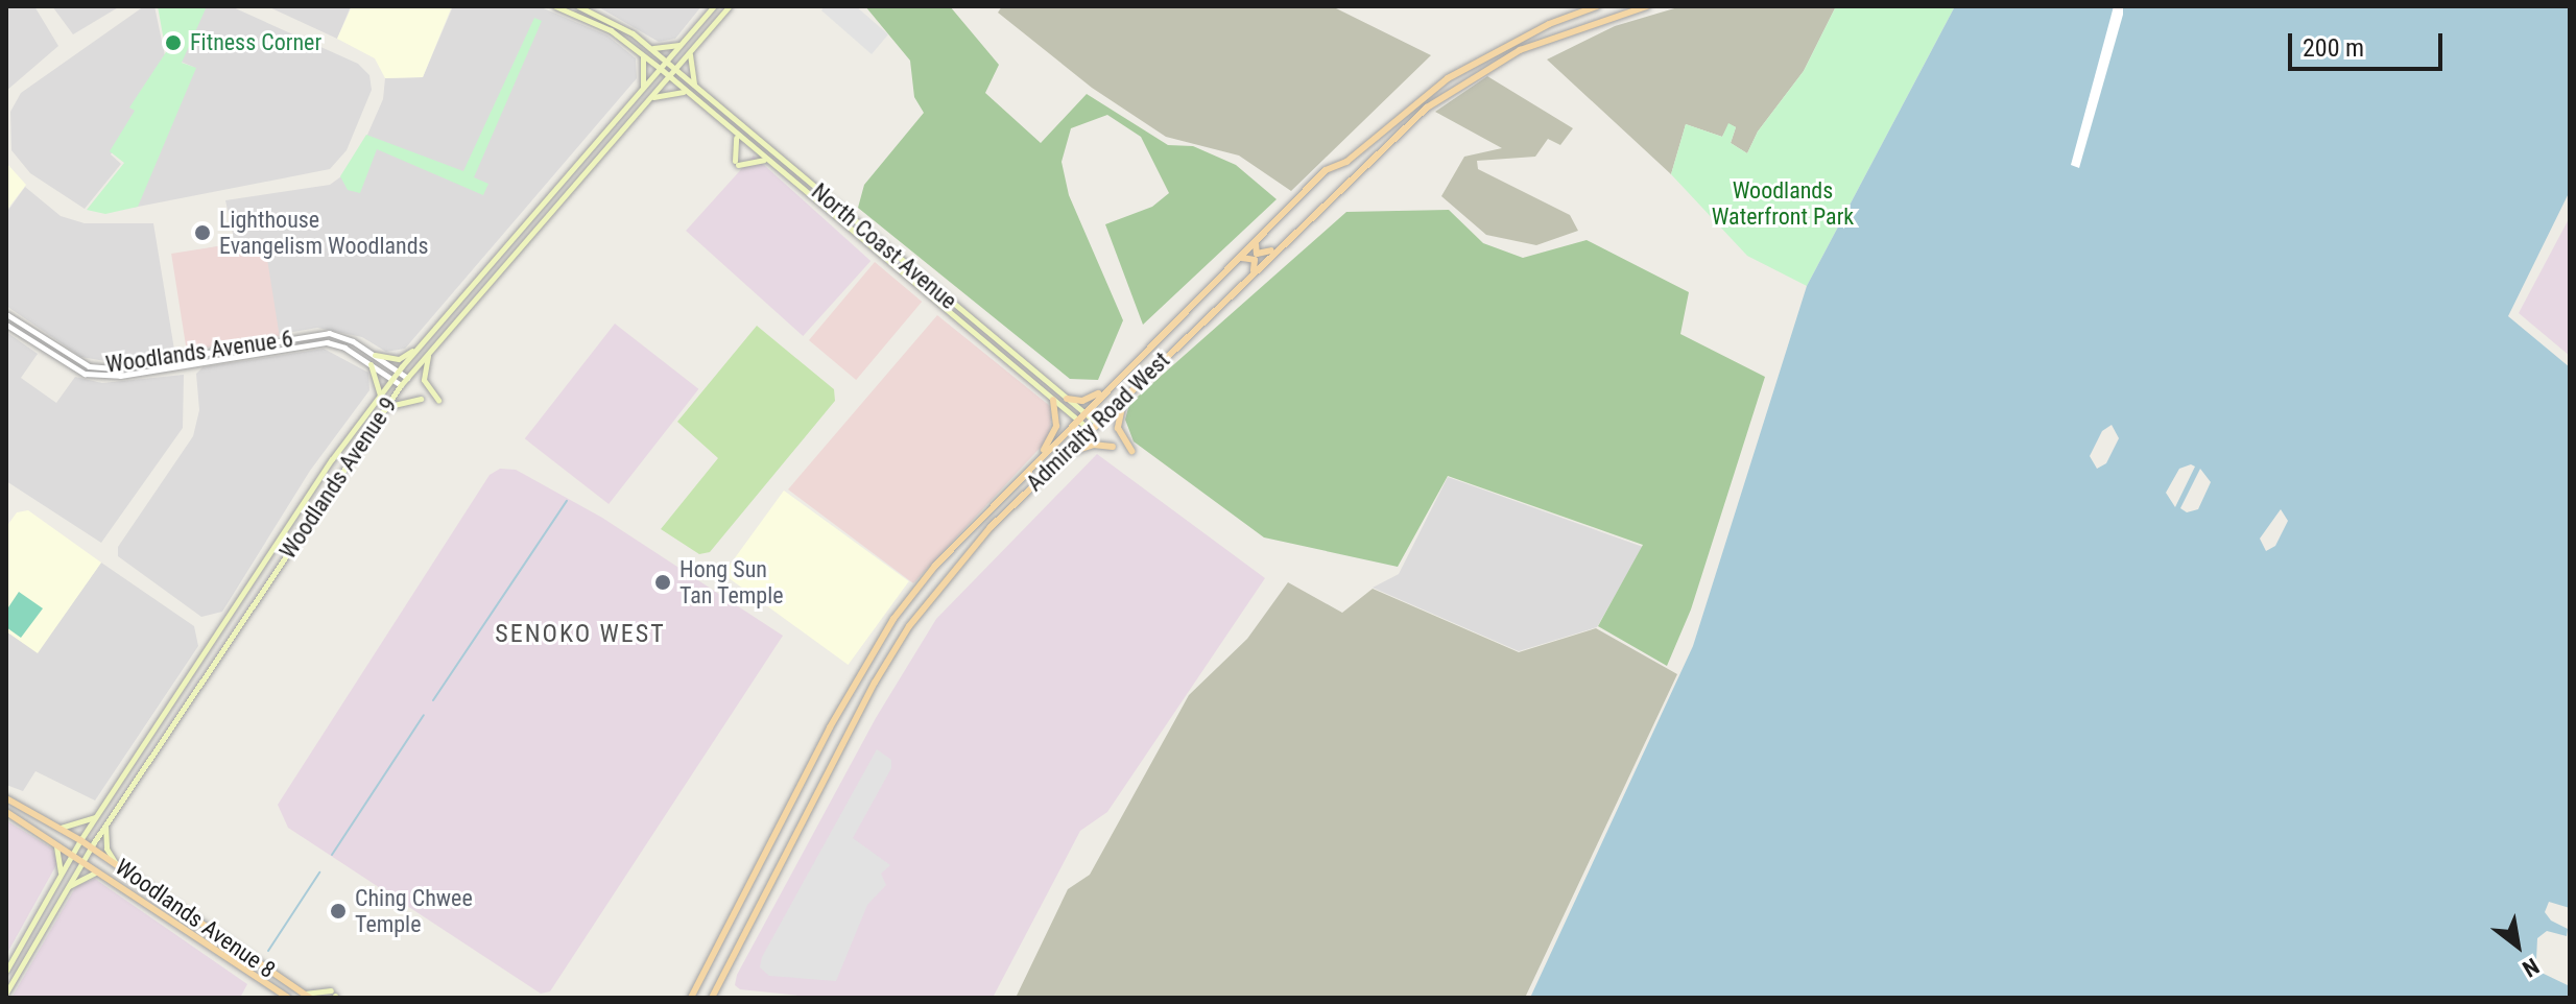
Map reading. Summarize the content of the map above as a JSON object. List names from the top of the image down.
{
  "streets": {
    "main road": [
      "North Coast Avenue",
      "Admiralty Road West",
      "Woodlands Avenue 9",
      "Woodlands Avenue 8"
    ],
    "street": ["Woodlands Avenue 6"]
  },
  "crossings": [
    ["North Coast Avenue", "Admiralty Road West"],
    ["North Coast Avenue", "Woodlands Avenue 9"],
    ["Woodlands Avenue 6", "Woodlands Avenue 9"],
    ["Woodlands Avenue 9", "Woodlands Avenue 8"]
  ],
  "districts": ["SENOKO WEST"],
  "parks": ["Woodlands Waterfront Park"],
  "places": [
    "Fitness Corner",
    "Lighthouse Evangelism Woodlands",
    "Hong Sun Tan Temple",
    "Ching Chwee Temple"
  ],
  "scale_bar": "200 m",
  "north": "bottom right"
}
